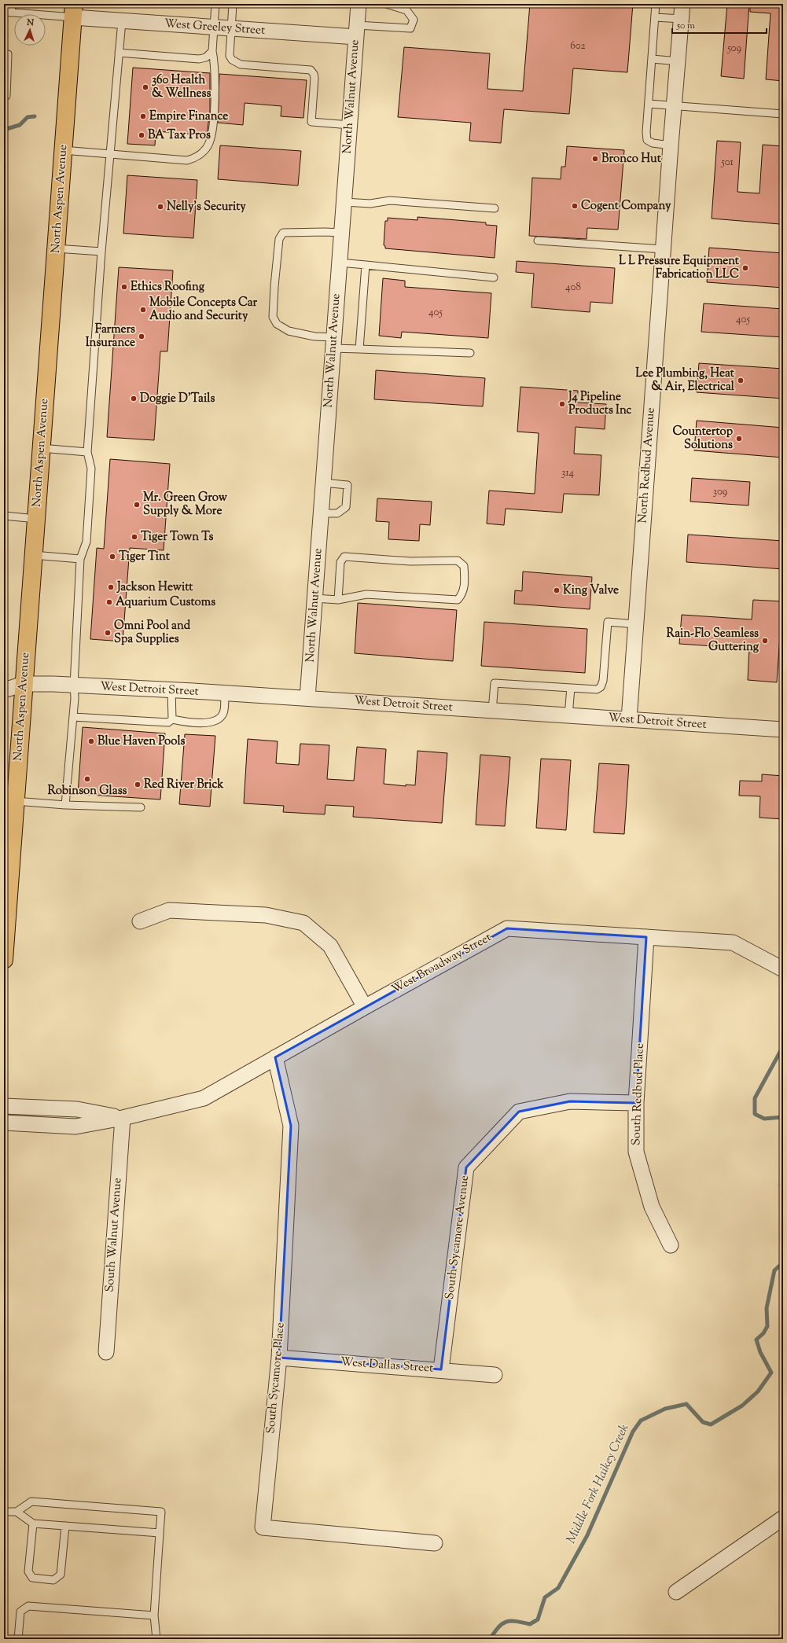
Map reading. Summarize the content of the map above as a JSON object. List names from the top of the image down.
{
  "streets": {
    "main road": ["North Aspen Avenue"],
    "street": [
      "West Greeley Street",
      "North Walnut Avenue",
      "North Redbud Avenue",
      "West Detroit Street",
      "West Broadway Street",
      "South Redbud Place",
      "South Walnut Avenue",
      "South Sycamore Avenue",
      "West Dallas Street",
      "South Sycamore Place"
    ]
  },
  "crossings": [
    ["West Greeley Street", "North Walnut Avenue"],
    ["West Greeley Street", "North Aspen Avenue"],
    ["North Walnut Avenue", "West Detroit Street"],
    ["North Aspen Avenue", "West Detroit Street"],
    ["North Redbud Avenue", "West Detroit Street"],
    ["West Broadway Street", "South Redbud Place"],
    ["West Broadway Street", "South Walnut Avenue"],
    ["West Broadway Street", "South Sycamore Place"],
    ["South Redbud Place", "South Sycamore Avenue"],
    ["South Sycamore Avenue", "West Dallas Street"],
    ["West Dallas Street", "South Sycamore Place"]
  ],
  "water": ["Middle Fork Haikey Creek"],
  "places": [
    "360 Health & Wellness",
    "Empire Finance",
    "BA Tax Pros",
    "Bronco Hut",
    "Cogent Company",
    "Nelly's Security",
    "L L Pressure Equipment Fabrication LLC",
    "Ethics Roofing",
    "Mobile Concepts Car Audio and Security",
    "Farmers Insurance",
    "Lee Plumbing, Heat & Air, Electrical",
    "Doggie D'Tails",
    "J4 Pipeline Products Inc",
    "Countertop Solutions",
    "Mr. Green Grow Supply & More",
    "Tiger Town Ts",
    "Tiger Tint",
    "Jackson Hewitt",
    "King Valve",
    "Aquarium Customs",
    "Omni Pool and Spa Supplies",
    "Rain-Flo Seamless Guttering",
    "Blue Haven Pools",
    "Robinson Glass",
    "Red River Brick"
  ],
  "house_numbers": [
    "602",
    "509",
    "501",
    "408",
    "405",
    "405",
    "314",
    "309"
  ],
  "scale_bar": "50 m",
  "north": "top"
}
